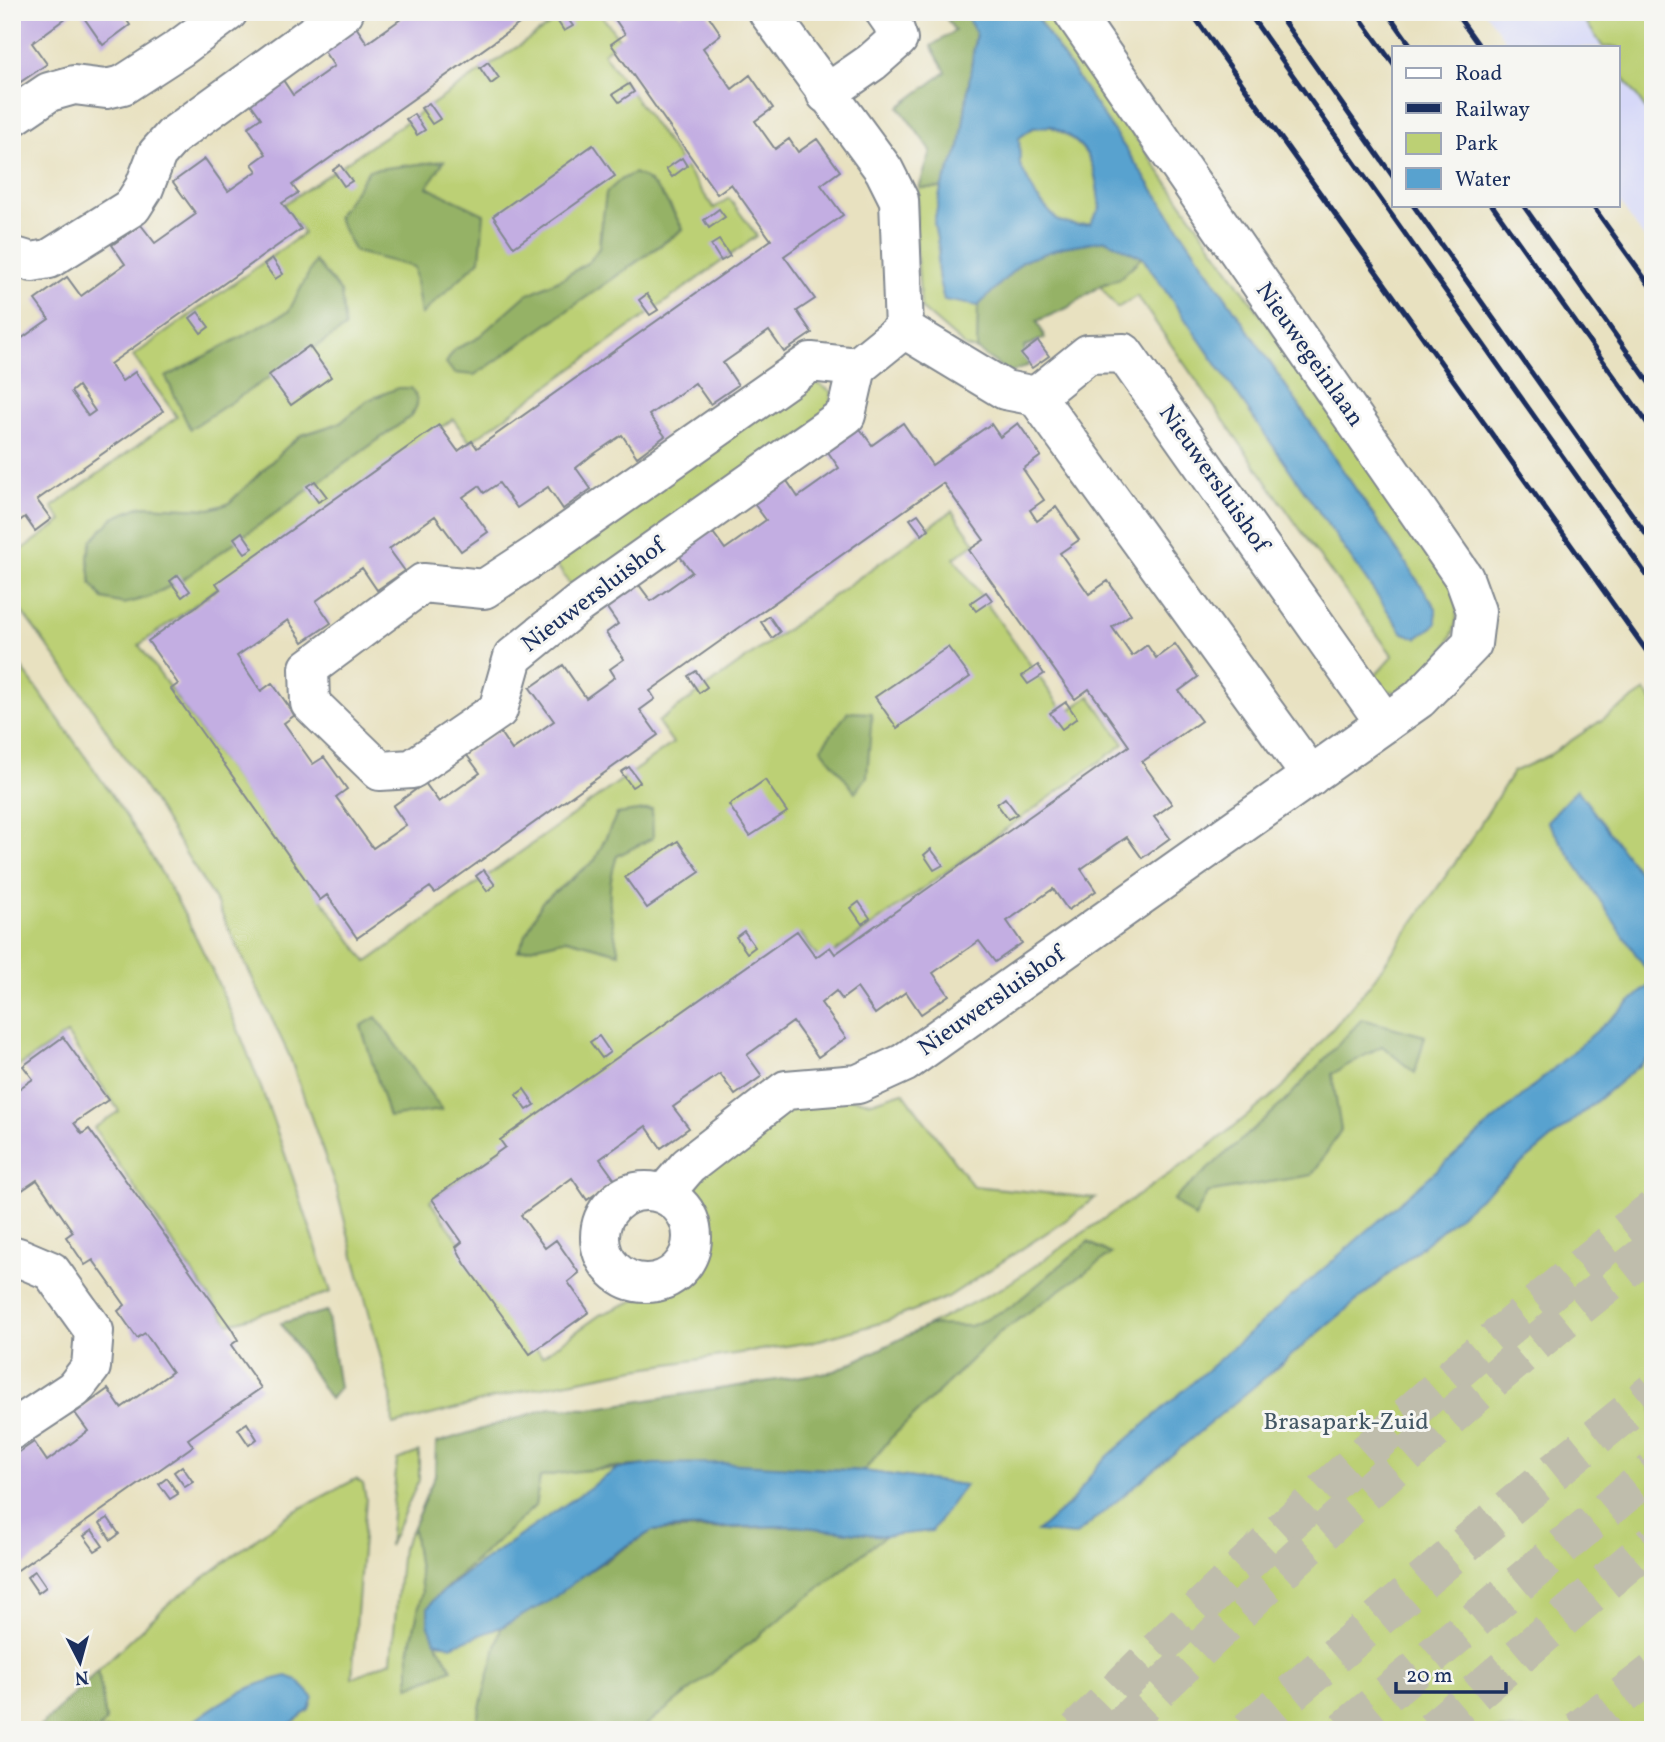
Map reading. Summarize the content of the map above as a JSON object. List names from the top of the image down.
{
  "streets": {
    "street": ["Nieuwegeinlaan", "Nieuwersluishof"]
  },
  "crossings": [
    ["Nieuwegeinlaan", "Nieuwersluishof"]
  ],
  "parks": ["Brasapark-Zuid"],
  "legend": [
    "Road",
    "Railway",
    "Park",
    "Water"
  ],
  "scale_bar": "20 m",
  "north": "bottom"
}
